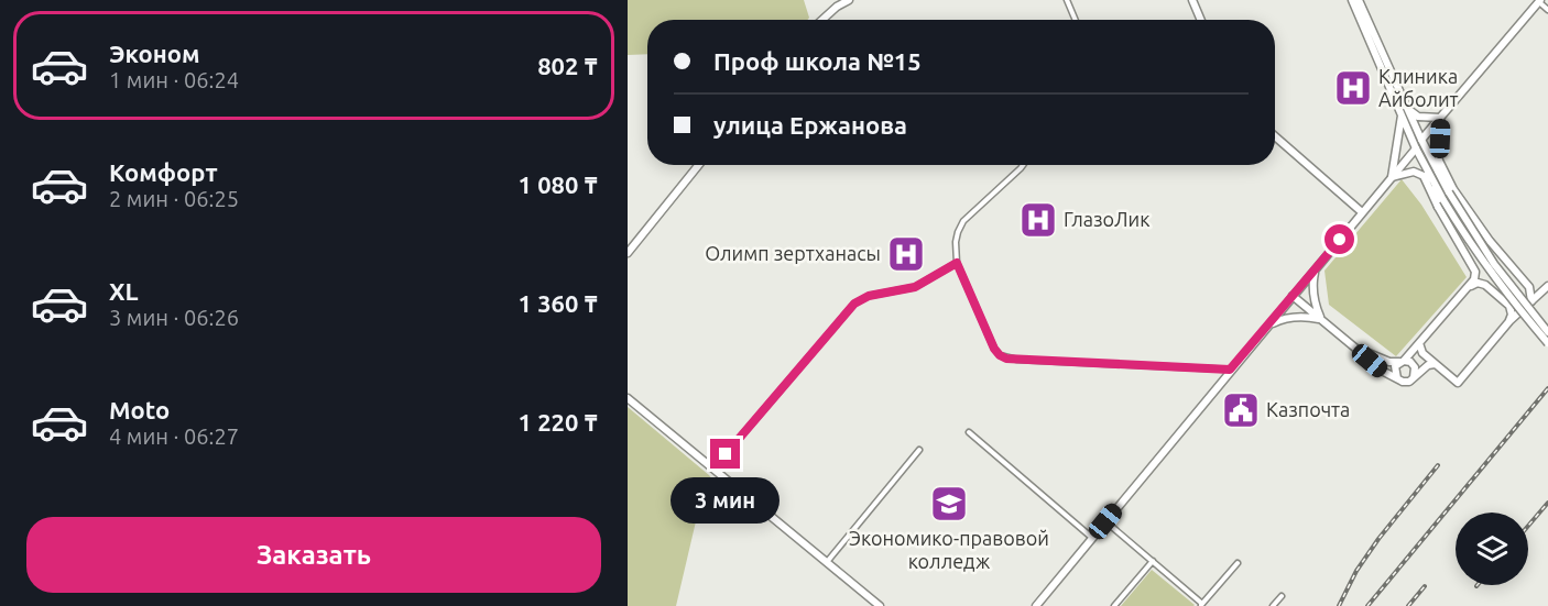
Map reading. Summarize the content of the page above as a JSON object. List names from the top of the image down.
{
  "places": {
    "hospital": ["Клиника Айболит", "ГлазоЛик", "Олимп зертханасы"],
    "public building": ["Казпочта"],
    "school or university": ["Экономико-правовой колледж"]
  },
  "page": {
    "list": [
      {
        "name": "Эконом",
        "note": "1 мин · 06:24",
        "value": "802 ₸"
      },
      {
        "name": "Комфорт",
        "note": "2 мин · 06:25",
        "value": "1 080 ₸"
      },
      {
        "name": "XL",
        "note": "3 мин · 06:26",
        "value": "1 360 ₸"
      },
      {
        "name": "Moto",
        "note": "4 мин · 06:27",
        "value": "1 220 ₸"
      }
    ],
    "banner": ["Проф школа №15", "улица Ержанова"],
    "bubble": "3 мин",
    "buttons": "Заказать"
  }
}
